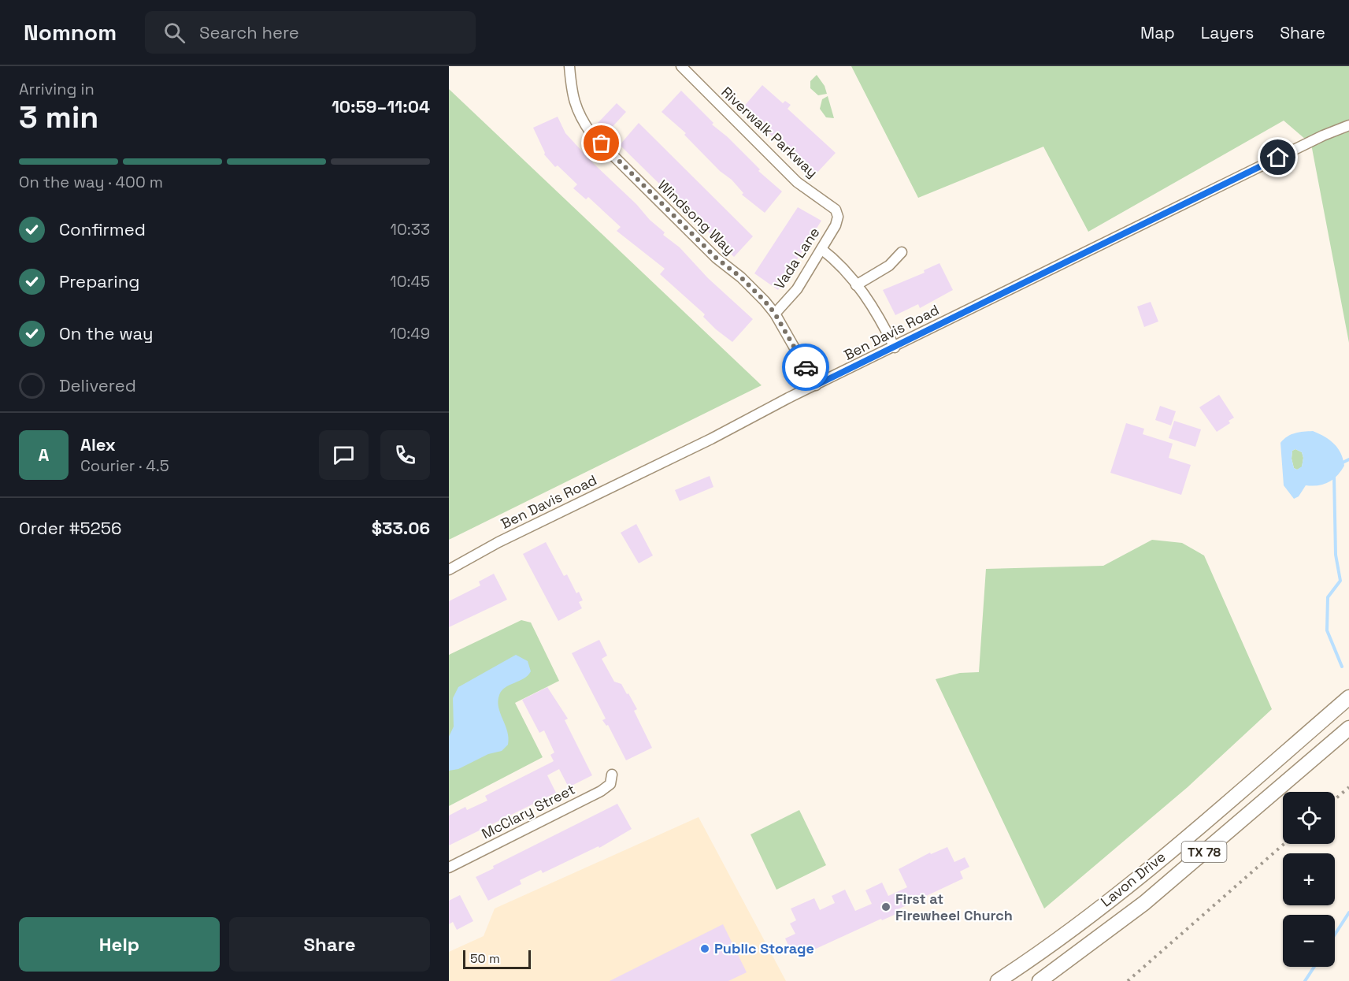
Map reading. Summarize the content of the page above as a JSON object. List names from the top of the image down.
{
  "streets": {
    "main road": ["TX 78", "Lavon Drive"],
    "street": [
      "Riverwalk Parkway",
      "Windsong Way",
      "Vada Lane",
      "Ben Davis Road",
      "McClary Street"
    ]
  },
  "crossings": [
    ["Riverwalk Parkway", "Vada Lane"],
    ["Windsong Way", "Vada Lane"],
    ["Windsong Way", "Ben Davis Road"]
  ],
  "places": ["First at Firewheel Church", "Public Storage"],
  "scale_bar": "50 m",
  "page": {
    "header": "Nomnom",
    "search": "Search here",
    "nav": ["Map", "Layers", "Share"],
    "heading": ["3 min", "Arriving in", "10:59–11:04"],
    "panel": [
      "Alex",
      "Courier · 4.5",
      "Order #5256",
      "$33.06"
    ],
    "bar": "On the way · 400 m",
    "list": [
      ["Confirmed", "10:33"],
      ["Preparing", "10:45"],
      ["On the way", "10:49"],
      "Delivered"
    ],
    "round": "A",
    "map_buttons": ["+", "−"],
    "buttons": ["Help", "Share"],
    "scale": "50 m"
  }
}
